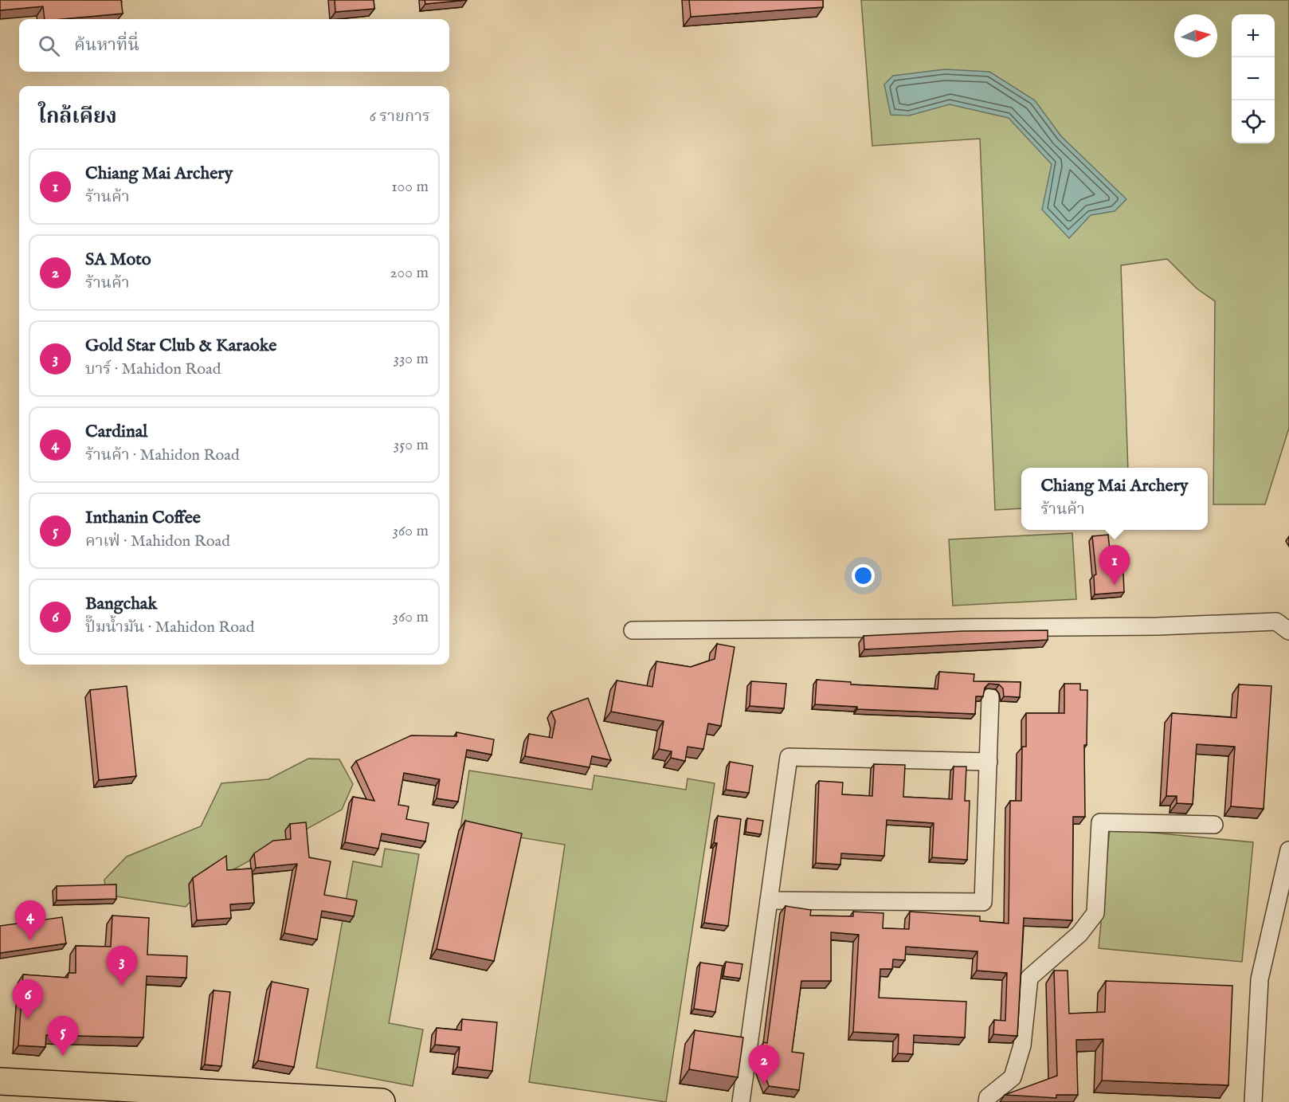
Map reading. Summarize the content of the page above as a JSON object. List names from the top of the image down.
{
  "north": "right",
  "page": {
    "map_buttons": ["+", "−"],
    "search": "ค้นหาที่นี่",
    "heading": ["ใกล้เคียง", "6 รายการ"],
    "list": [
      {
        "mark": "1",
        "name": "Chiang Mai Archery",
        "note": "ร้านค้า",
        "value": "100 m"
      },
      {
        "mark": "2",
        "name": "SA Moto",
        "note": "ร้านค้า",
        "value": "200 m"
      },
      {
        "mark": "3",
        "name": "Gold Star Club & Karaoke",
        "note": "บาร์ · Mahidon Road",
        "value": "330 m"
      },
      {
        "mark": "4",
        "name": "Cardinal",
        "note": "ร้านค้า · Mahidon Road",
        "value": "350 m"
      },
      {
        "mark": "5",
        "name": "Inthanin Coffee",
        "note": "คาเฟ่ · Mahidon Road",
        "value": "360 m"
      },
      {
        "mark": "6",
        "name": "Bangchak",
        "note": "ปั๊มน้ำมัน · Mahidon Road",
        "value": "360 m"
      }
    ],
    "popup": ["Chiang Mai Archery", "ร้านค้า"],
    "pins": [
      "1",
      "4",
      "3",
      "6",
      "5",
      "2"
    ]
  }
}
